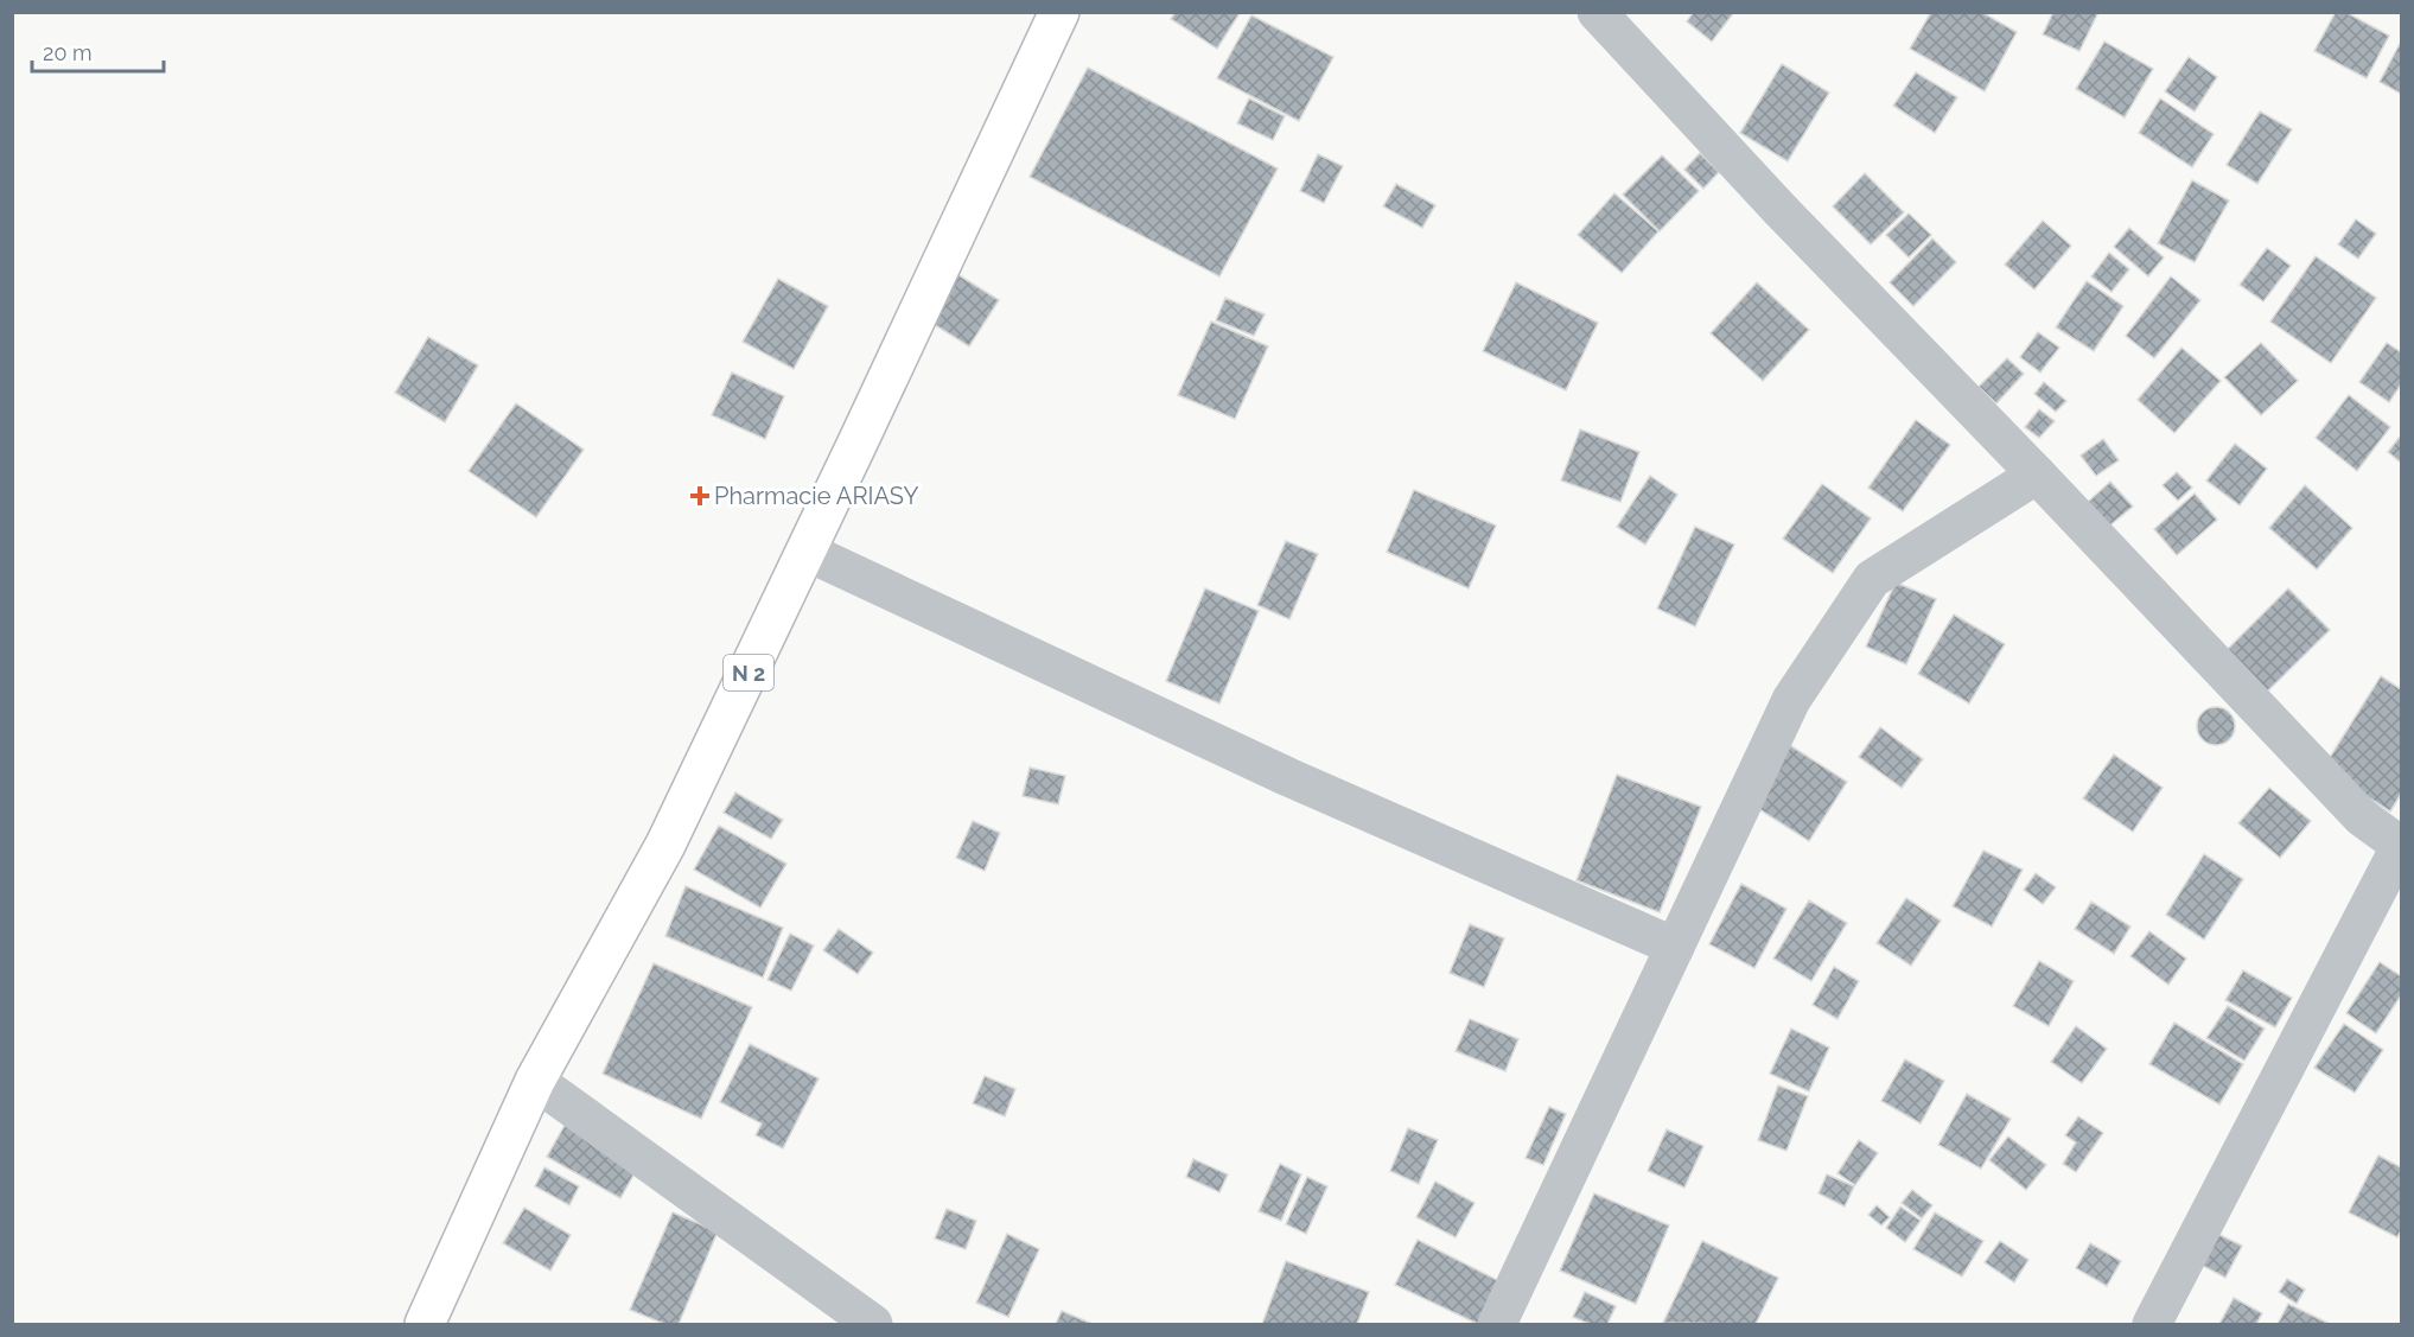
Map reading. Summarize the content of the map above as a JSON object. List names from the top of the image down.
{
  "streets": {
    "main road": ["N 2"]
  },
  "places": {
    "health": ["Pharmacie ARIASY"]
  },
  "scale_bar": "20 m"
}
